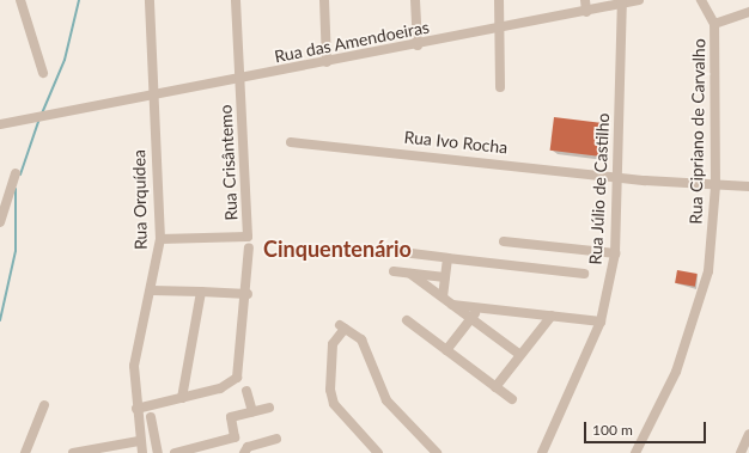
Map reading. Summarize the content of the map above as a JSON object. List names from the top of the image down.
{
  "streets": {
    "street": [
      "Rua das Amendoeiras",
      "Rua Cipriano de Carvalho",
      "Rua Ivo Rocha",
      "Rua Crisântemo",
      "Rua Júlio de Castilho",
      "Rua Orquídea"
    ]
  },
  "crossings": [
    ["Rua das Amendoeiras", "Rua Crisântemo"],
    ["Rua das Amendoeiras", "Rua Júlio de Castilho"],
    ["Rua das Amendoeiras", "Rua Orquídea"],
    ["Rua Cipriano de Carvalho", "Rua Ivo Rocha"],
    ["Rua Ivo Rocha", "Rua Júlio de Castilho"],
    ["Rua Crisântemo", "Rua Orquídea"]
  ],
  "districts": ["Cinquentenário"],
  "scale_bar": "100 m"
}
